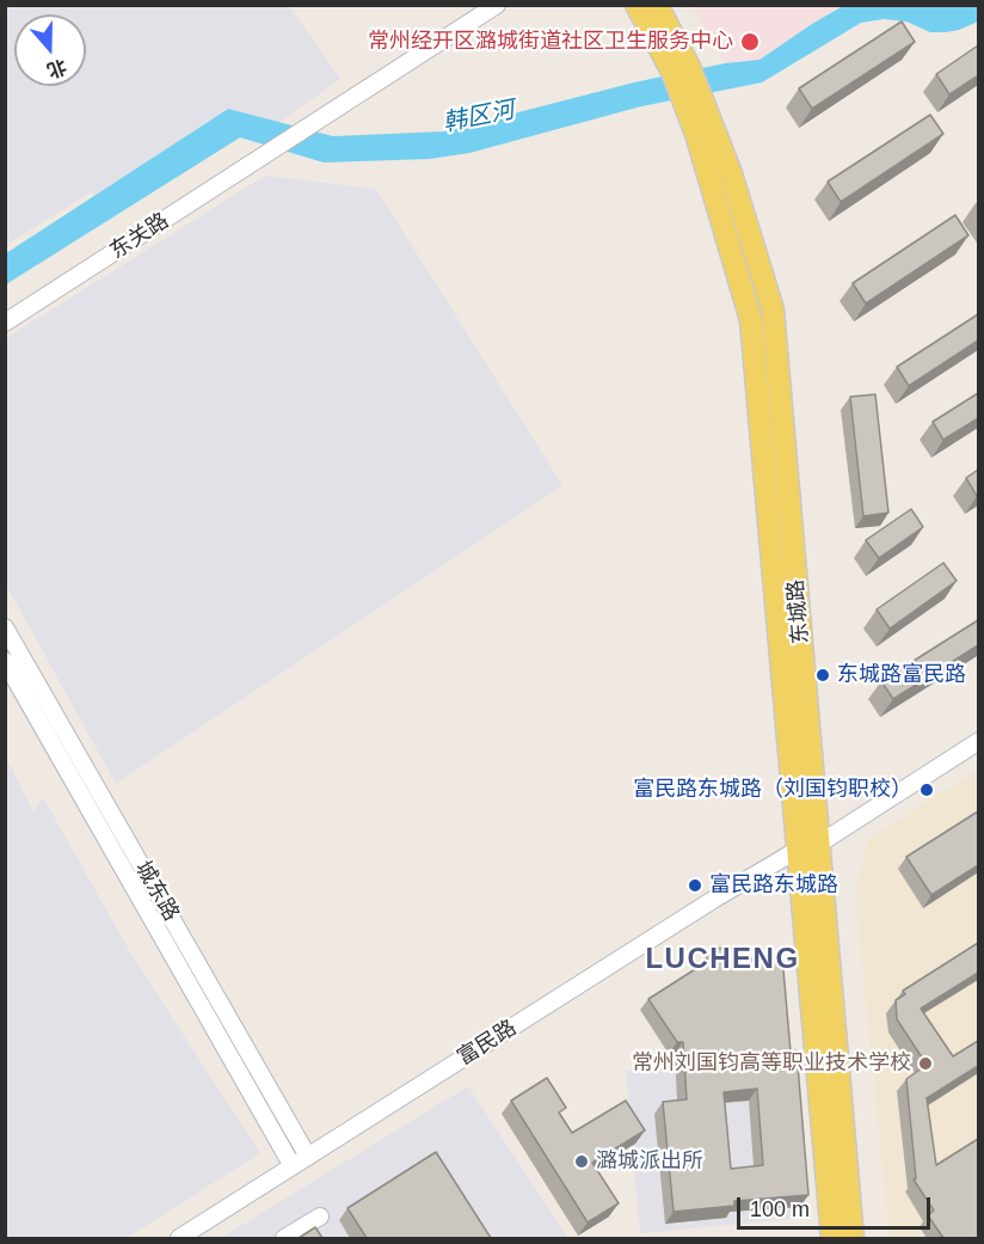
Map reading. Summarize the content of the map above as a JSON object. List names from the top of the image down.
{
  "streets": {
    "main road": ["东城路"],
    "street": ["东关路", "城东路", "富民路"]
  },
  "crossings": [
    ["东城路", "富民路"],
    ["城东路", "富民路"]
  ],
  "districts": ["LUCHENG"],
  "water": ["韩区河"],
  "places": [
    "常州经开区潞城街道社区卫生服务中心",
    "东城路富民路",
    "富民路东城路（刘国钧职校）",
    "富民路东城路",
    "常州刘国钧高等职业技术学校",
    "潞城派出所"
  ],
  "scale_bar": "100 m",
  "north": "bottom"
}
